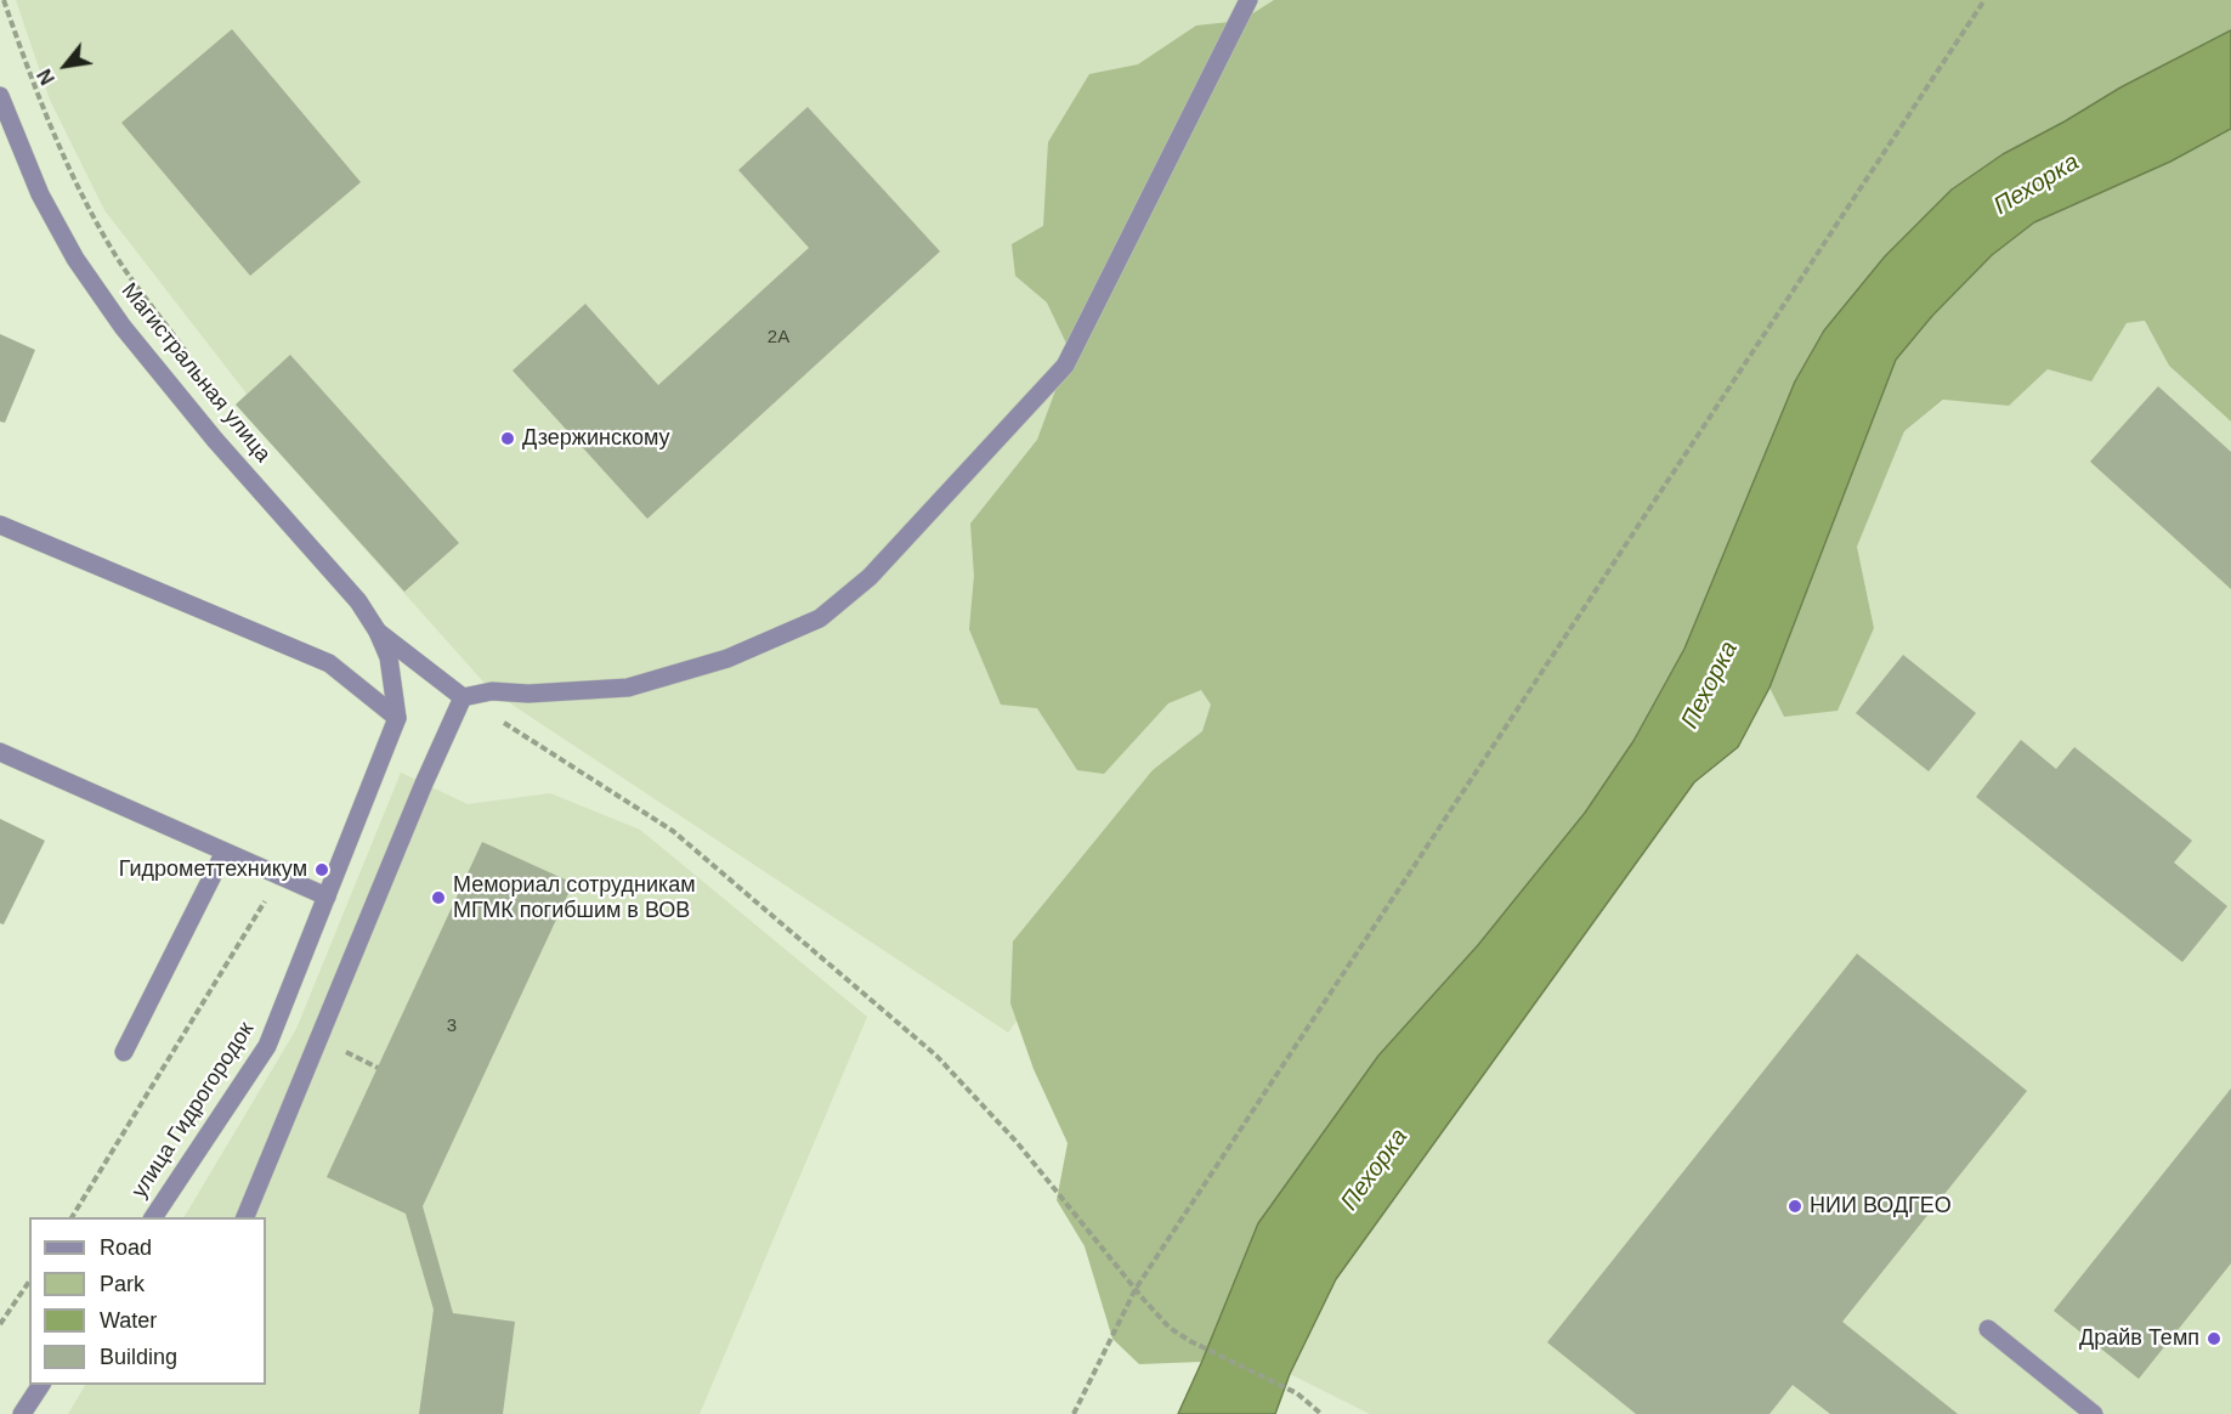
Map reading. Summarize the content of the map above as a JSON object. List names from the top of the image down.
{
  "streets": {
    "street": ["Магистральная улица", "улица Гидрогородок"]
  },
  "crossings": [
    ["Магистральная улица", "улица Гидрогородок"]
  ],
  "water": ["Пехорка"],
  "places": [
    "Дзержинскому",
    "Гидрометтехникум",
    "Мемориал сотрудникам МГМК погибшим в ВОВ",
    "НИИ ВОДГЕО",
    "Драйв Темп"
  ],
  "house_numbers": ["2А", "3"],
  "legend": [
    "Road",
    "Park",
    "Water",
    "Building"
  ],
  "north": "bottom left"
}
